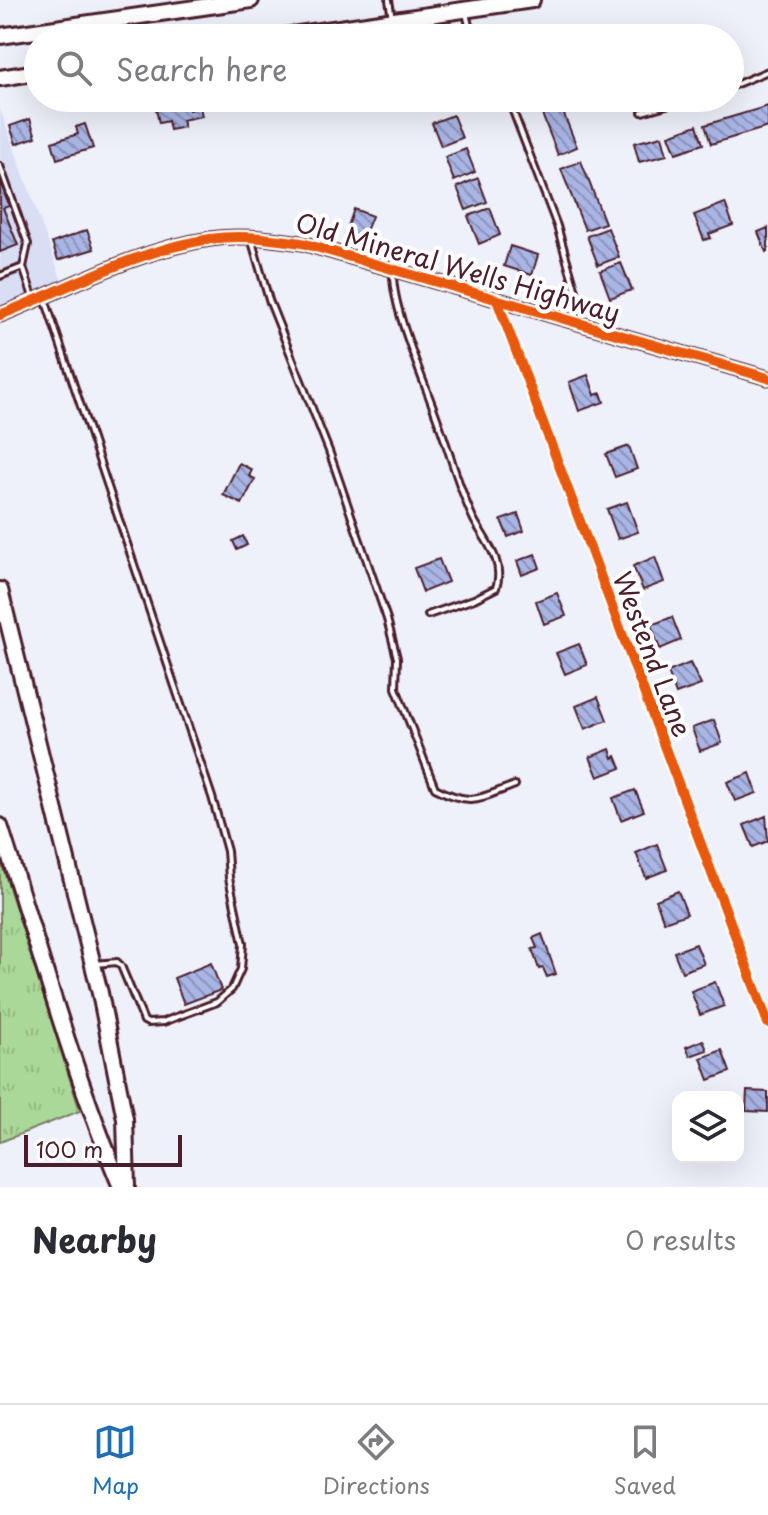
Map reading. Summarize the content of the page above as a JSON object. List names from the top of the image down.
{
  "streets": {
    "street": ["Old Mineral Wells Highway", "Westend Lane"]
  },
  "crossings": [
    ["Old Mineral Wells Highway", "Westend Lane"]
  ],
  "scale_bar": "100 m",
  "page": {
    "search": "Search here",
    "scale": "100 m",
    "heading": ["Nearby", "0 results"],
    "nav": ["Map", "Directions", "Saved"]
  }
}
